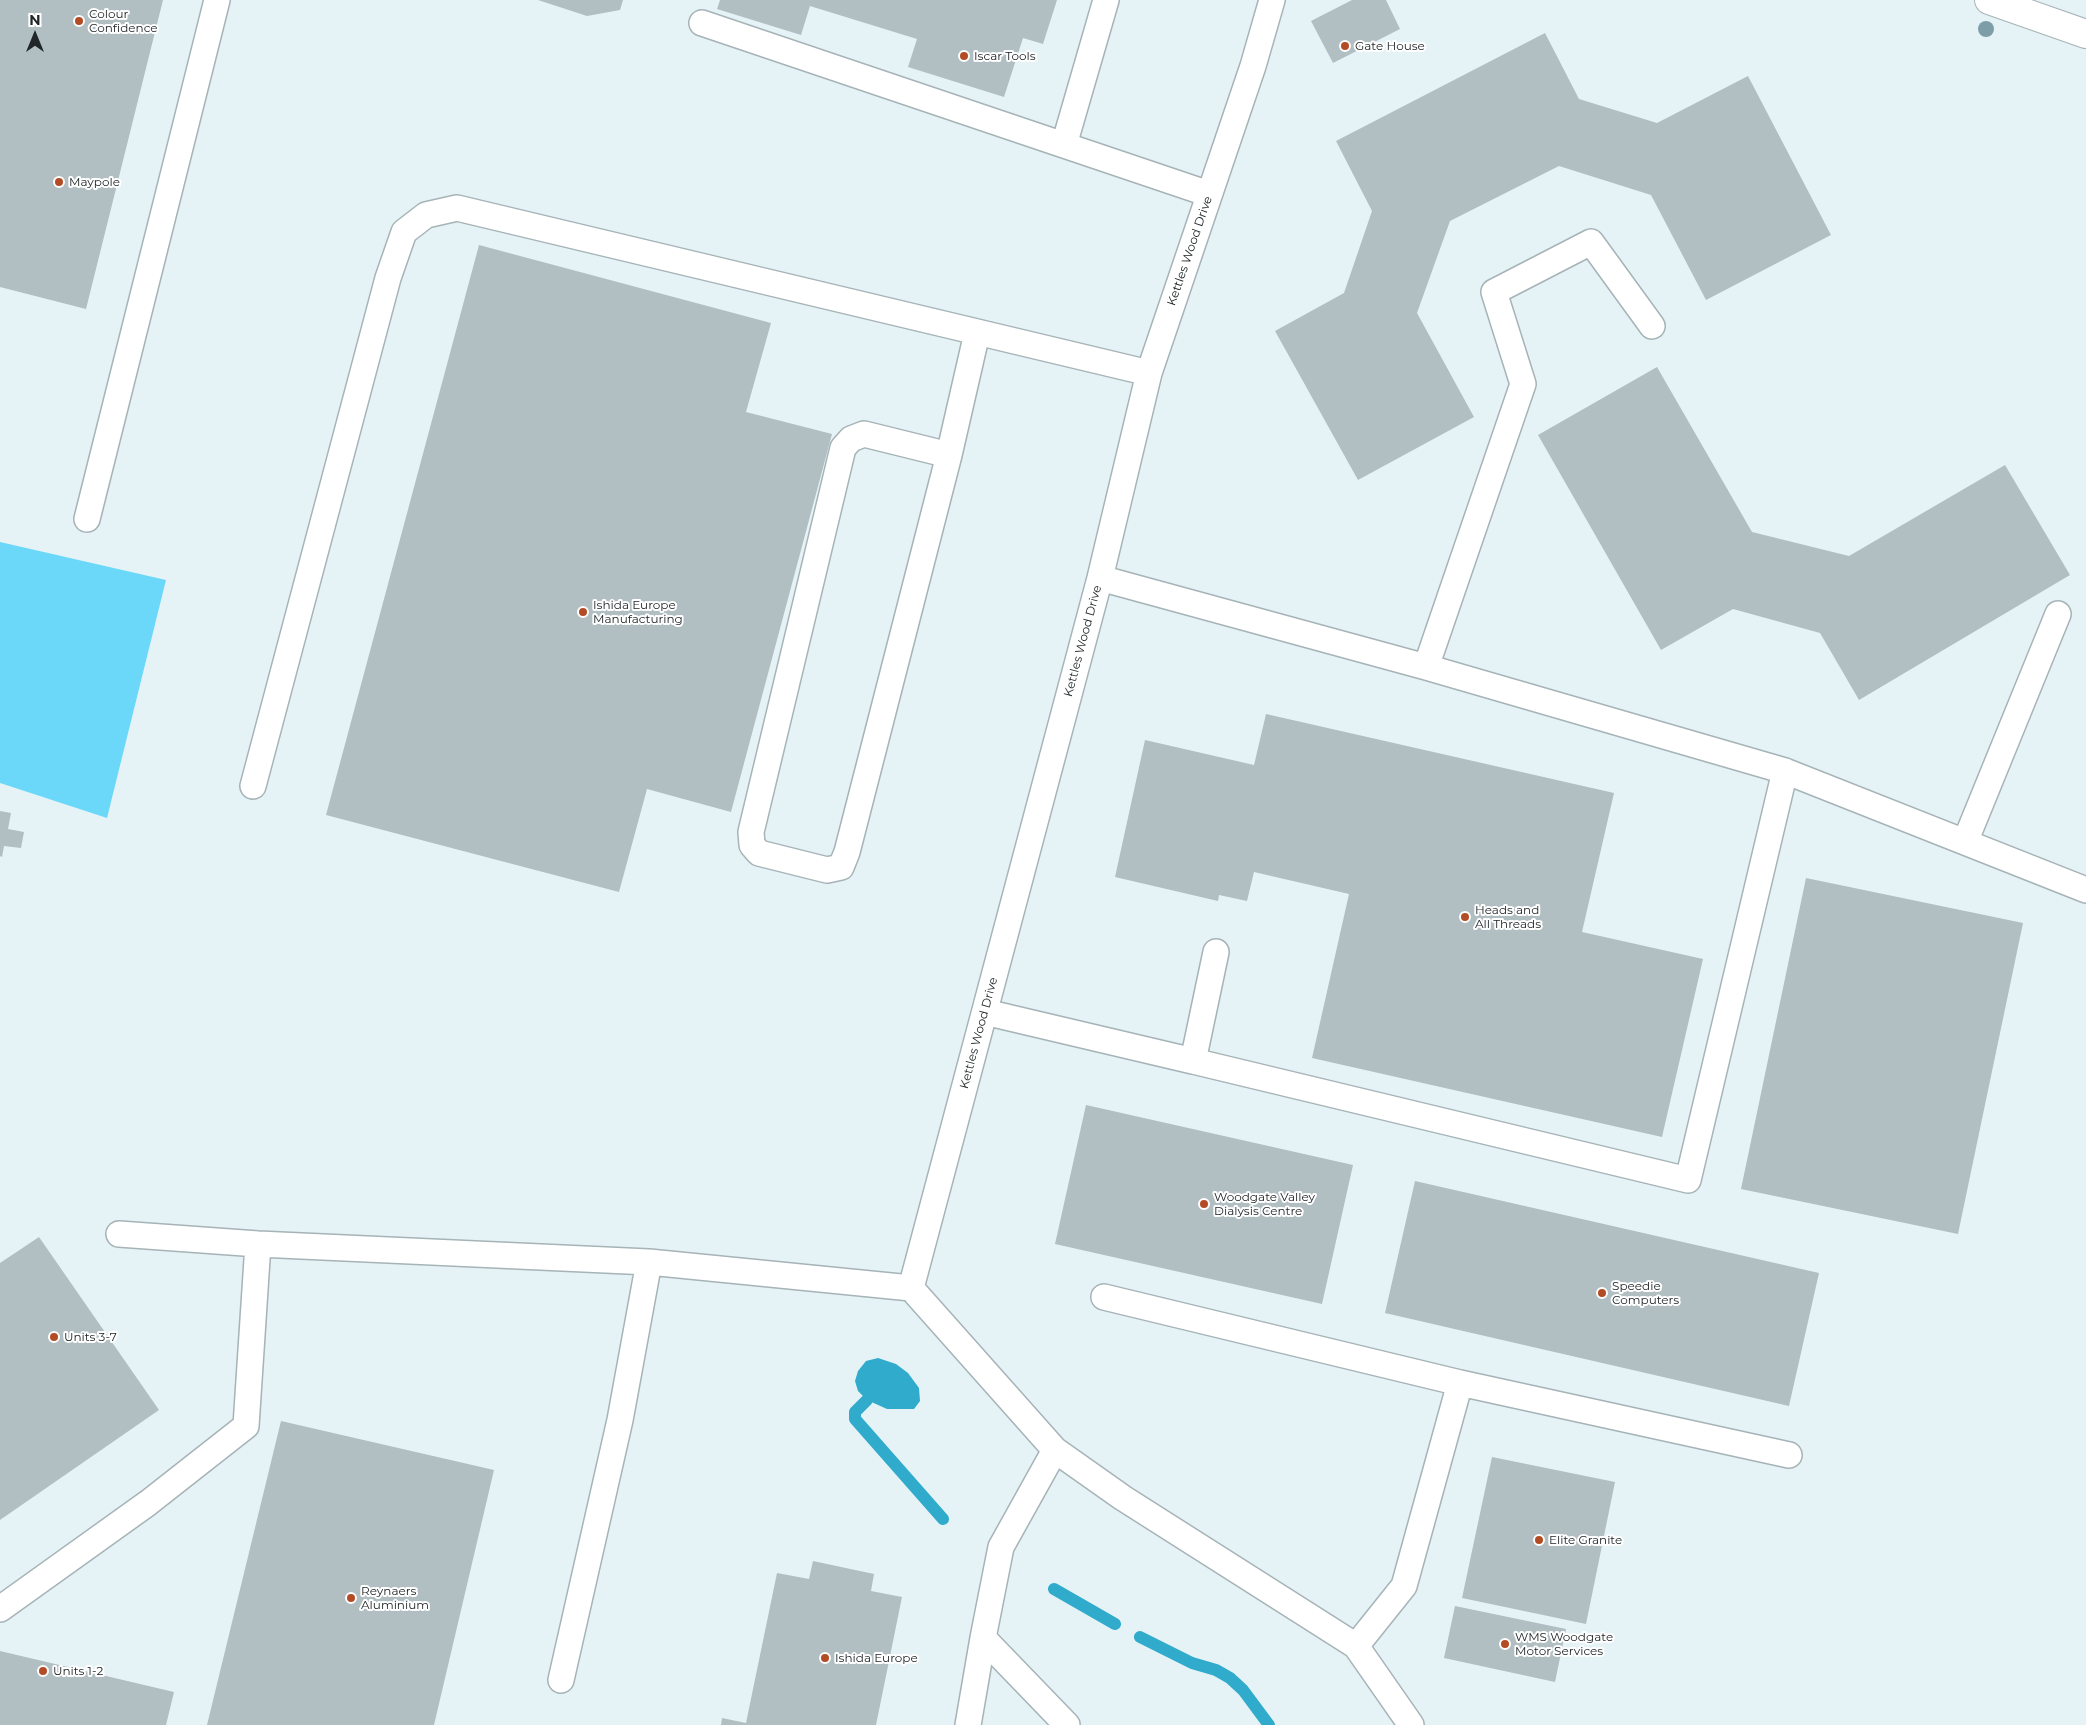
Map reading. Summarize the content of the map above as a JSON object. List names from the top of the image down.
{
  "streets": {
    "lane": ["Kettles Wood Drive"]
  },
  "places": [
    "Colour Confidence",
    "Gate House",
    "Iscar Tools",
    "Maypole",
    "Ishida Europe Manufacturing",
    "Heads and All Threads",
    "Woodgate Valley Dialysis Centre",
    "Speedie Computers",
    "Units 3-7",
    "Elite Granite",
    "Reynaers Aluminium",
    "WMS Woodgate Motor Services",
    "Ishida Europe",
    "Units 1-2"
  ],
  "north": "top"
}
